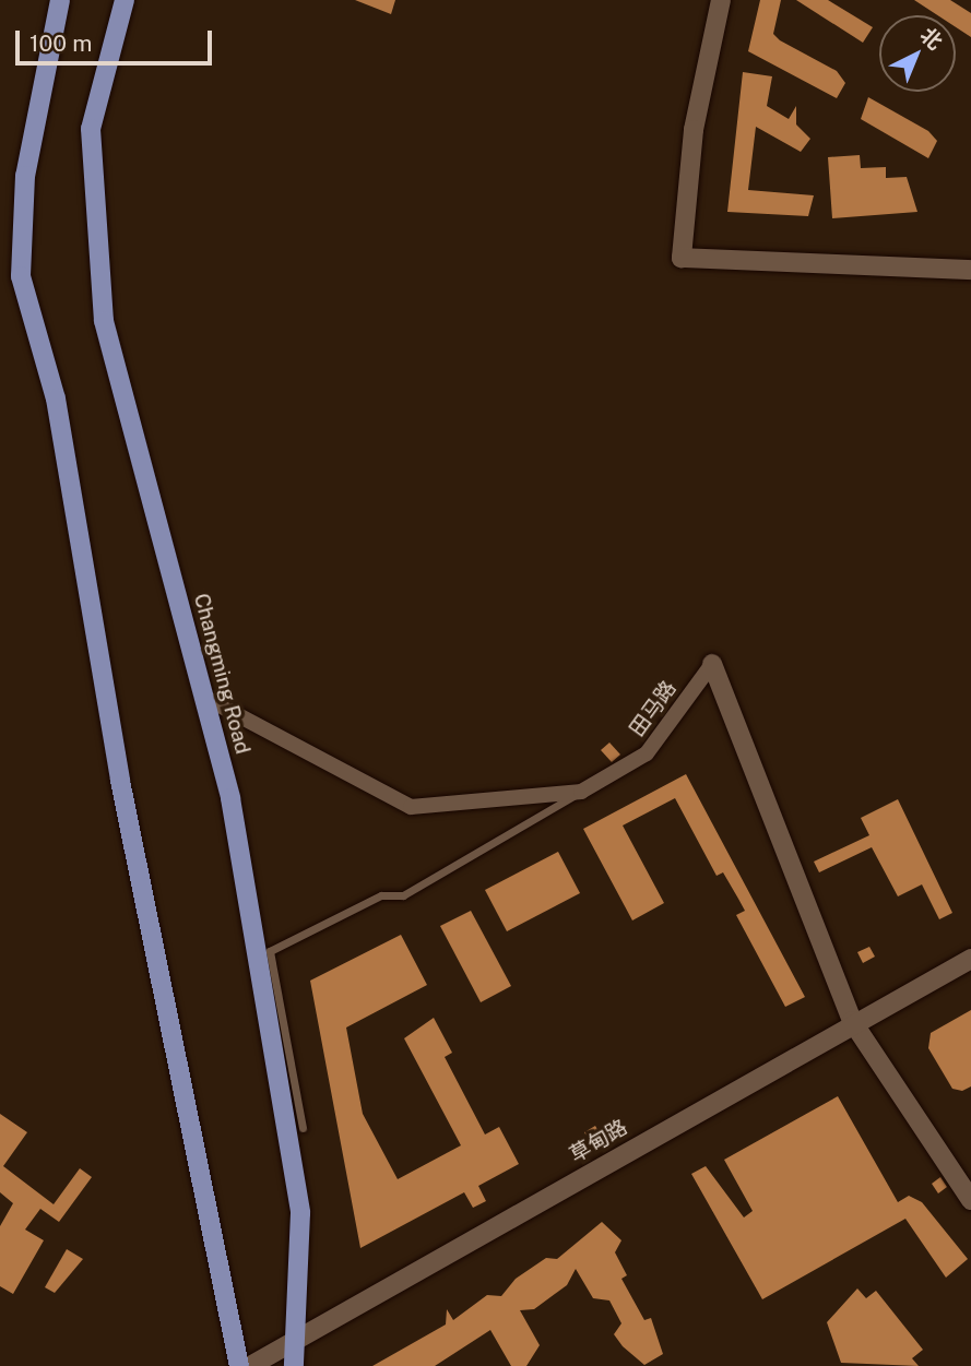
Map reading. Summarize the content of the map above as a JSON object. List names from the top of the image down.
{
  "streets": {
    "main road": ["Changming Road"],
    "street": ["田马路", "草甸路"]
  },
  "crossings": [
    ["Changming Road", "草甸路"]
  ],
  "scale_bar": "100 m",
  "north": "top right"
}
